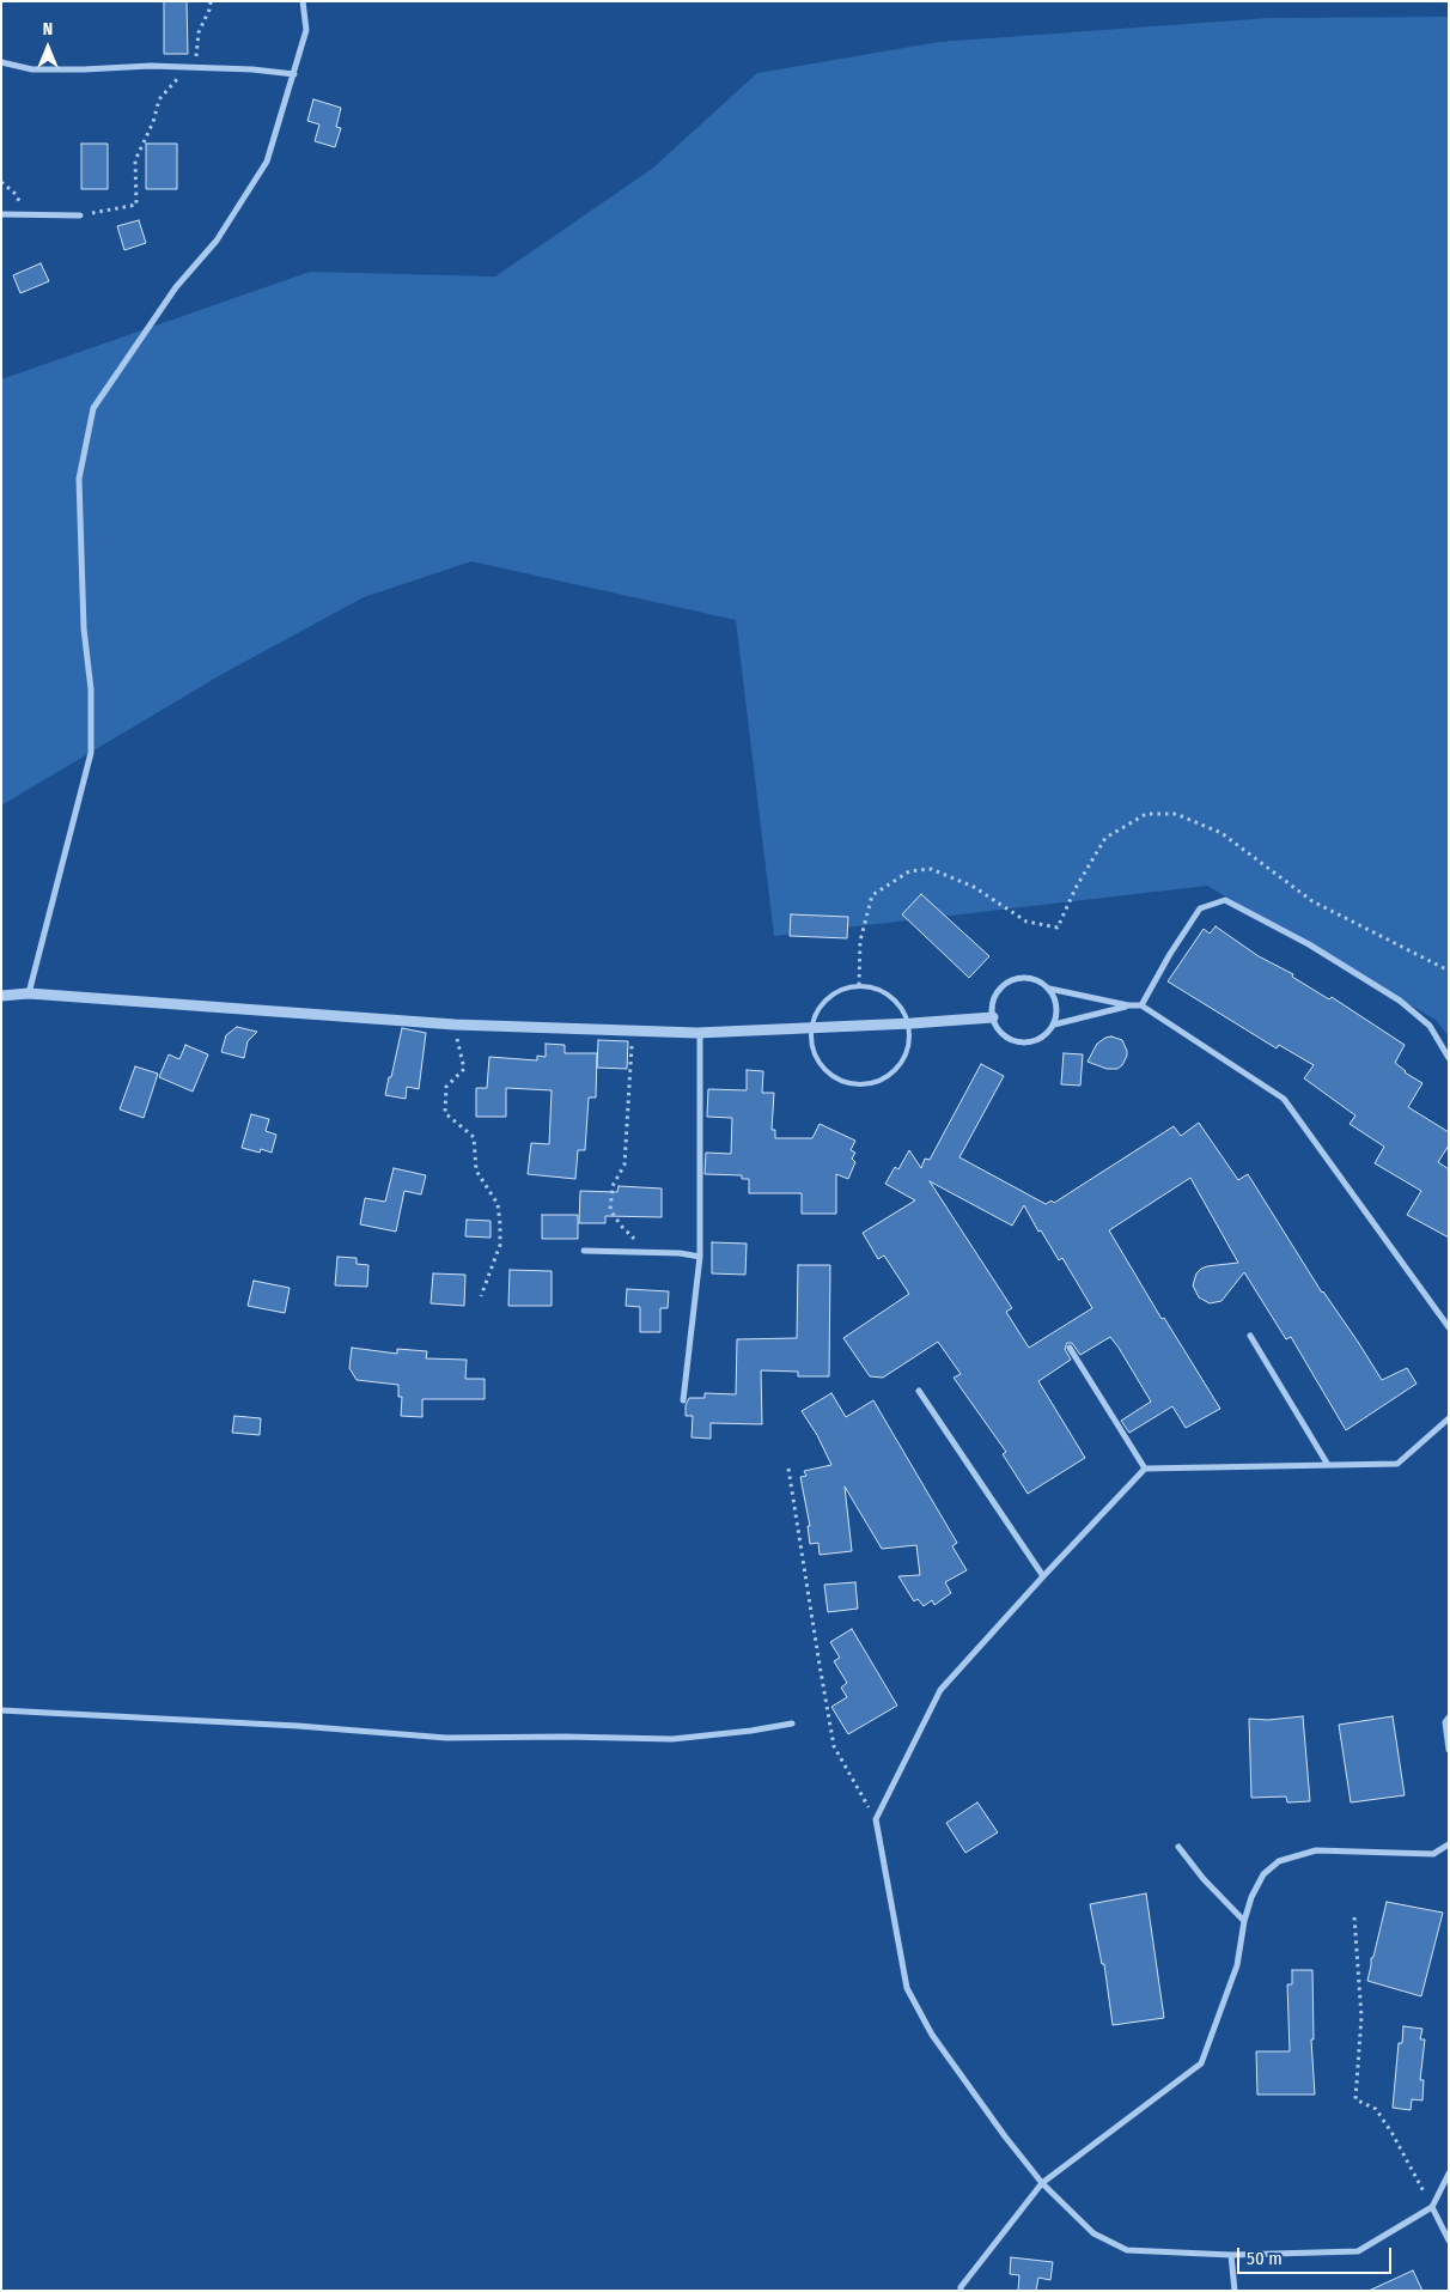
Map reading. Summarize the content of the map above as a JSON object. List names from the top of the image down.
{
  "scale_bar": "50 m",
  "north": "top"
}
